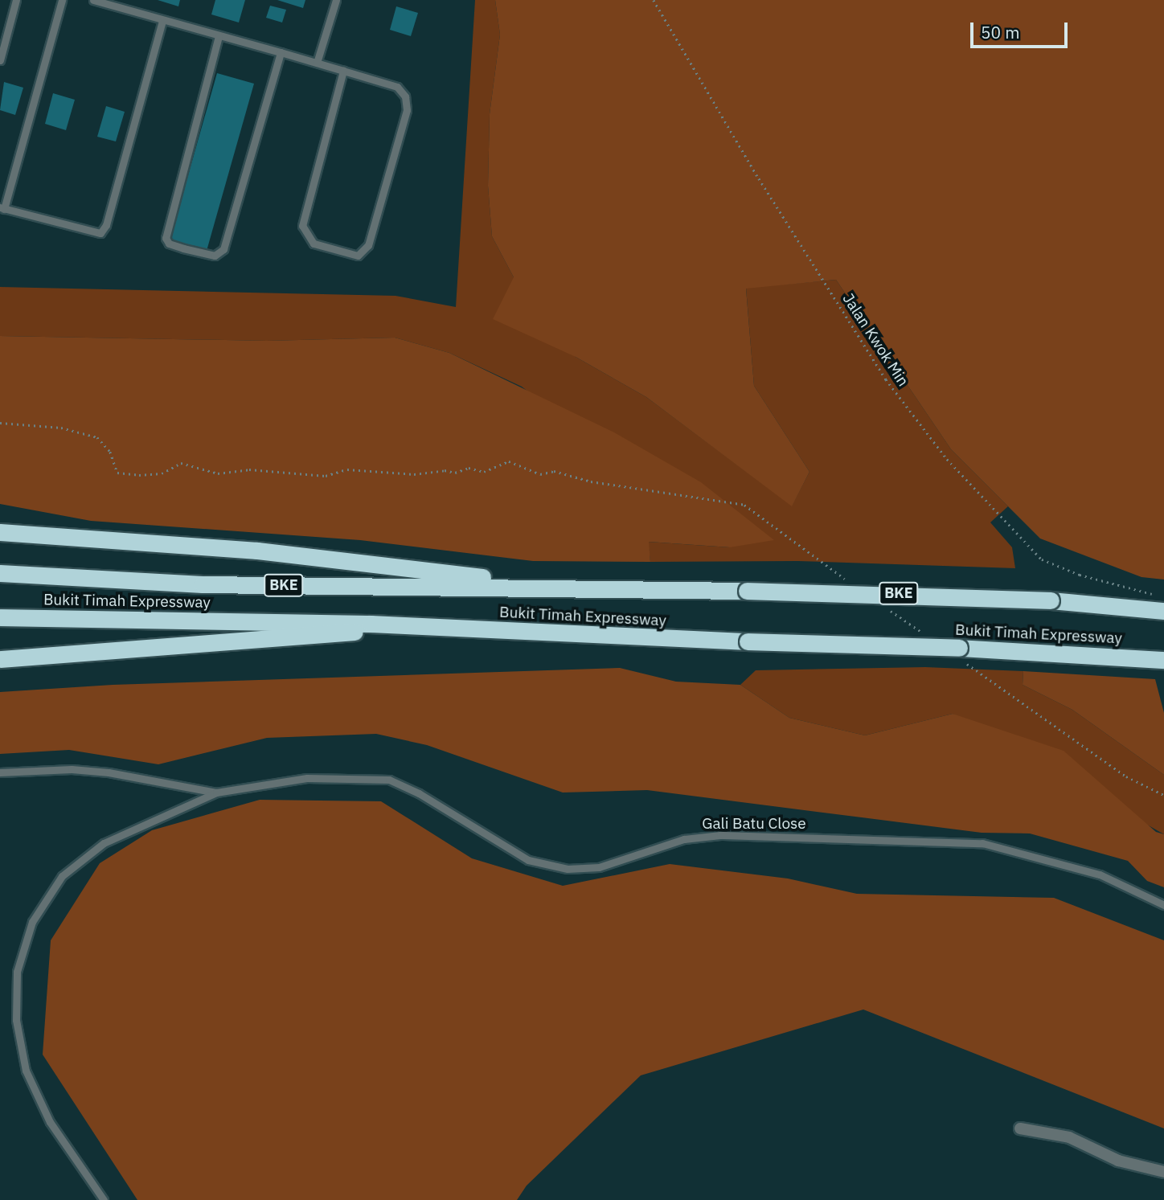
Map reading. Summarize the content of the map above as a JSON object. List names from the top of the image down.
{
  "streets": {
    "highway": ["BKE", "Bukit Timah Expressway"],
    "lane": ["Gali Batu Close"],
    "path": ["Jalan Kwok Min"]
  },
  "crossings": [
    ["Jalan Kwok Min", "Bukit Timah Expressway"]
  ],
  "scale_bar": "50 m"
}
